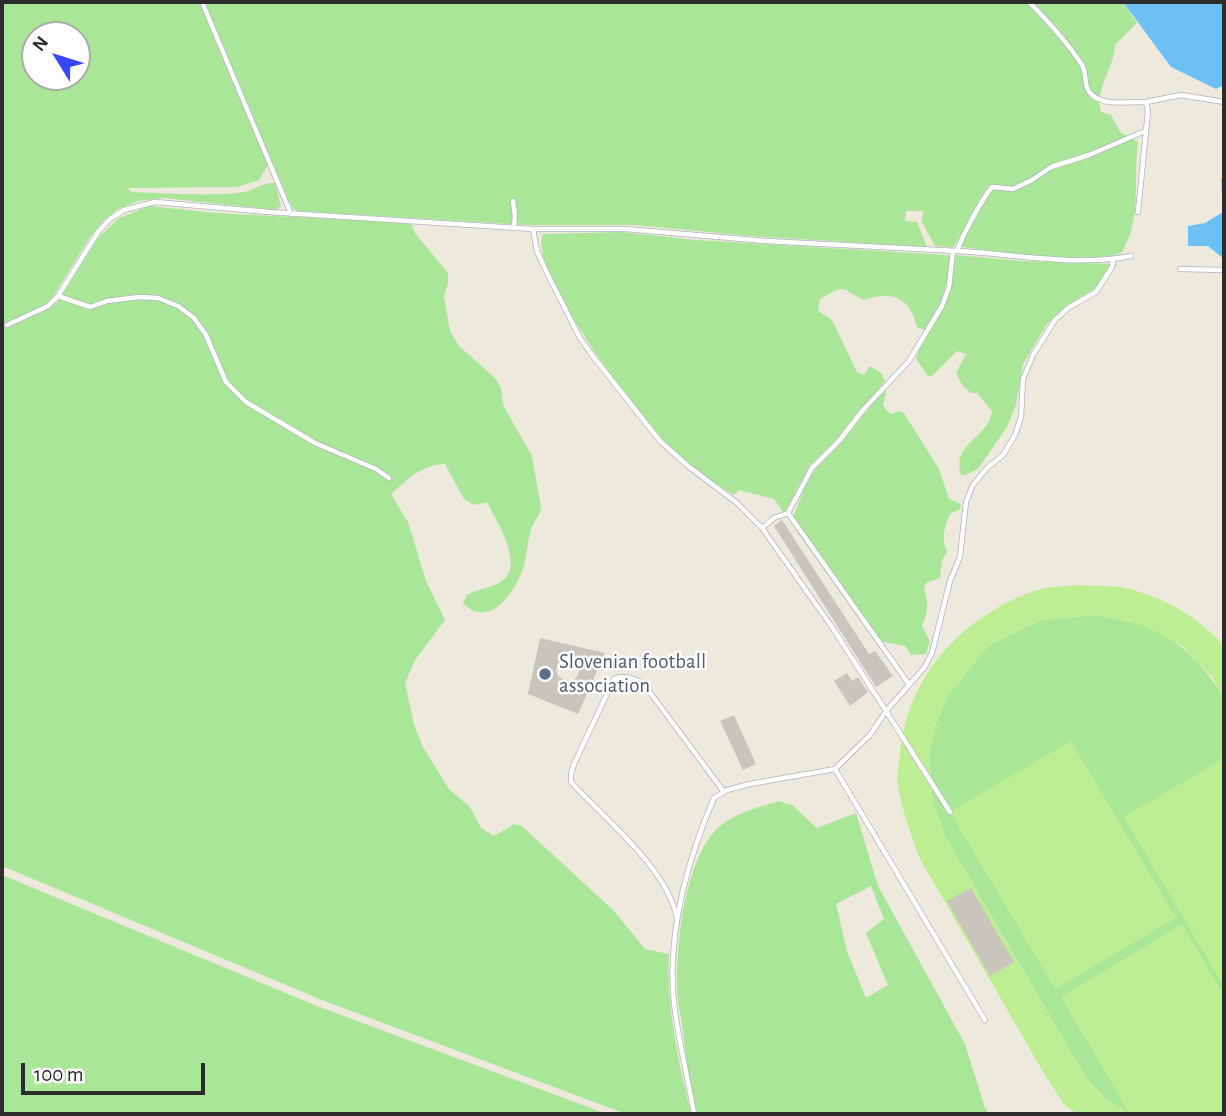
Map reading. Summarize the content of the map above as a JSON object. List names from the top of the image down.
{
  "places": ["Slovenian football association"],
  "scale_bar": "100 m",
  "north": "top left"
}
